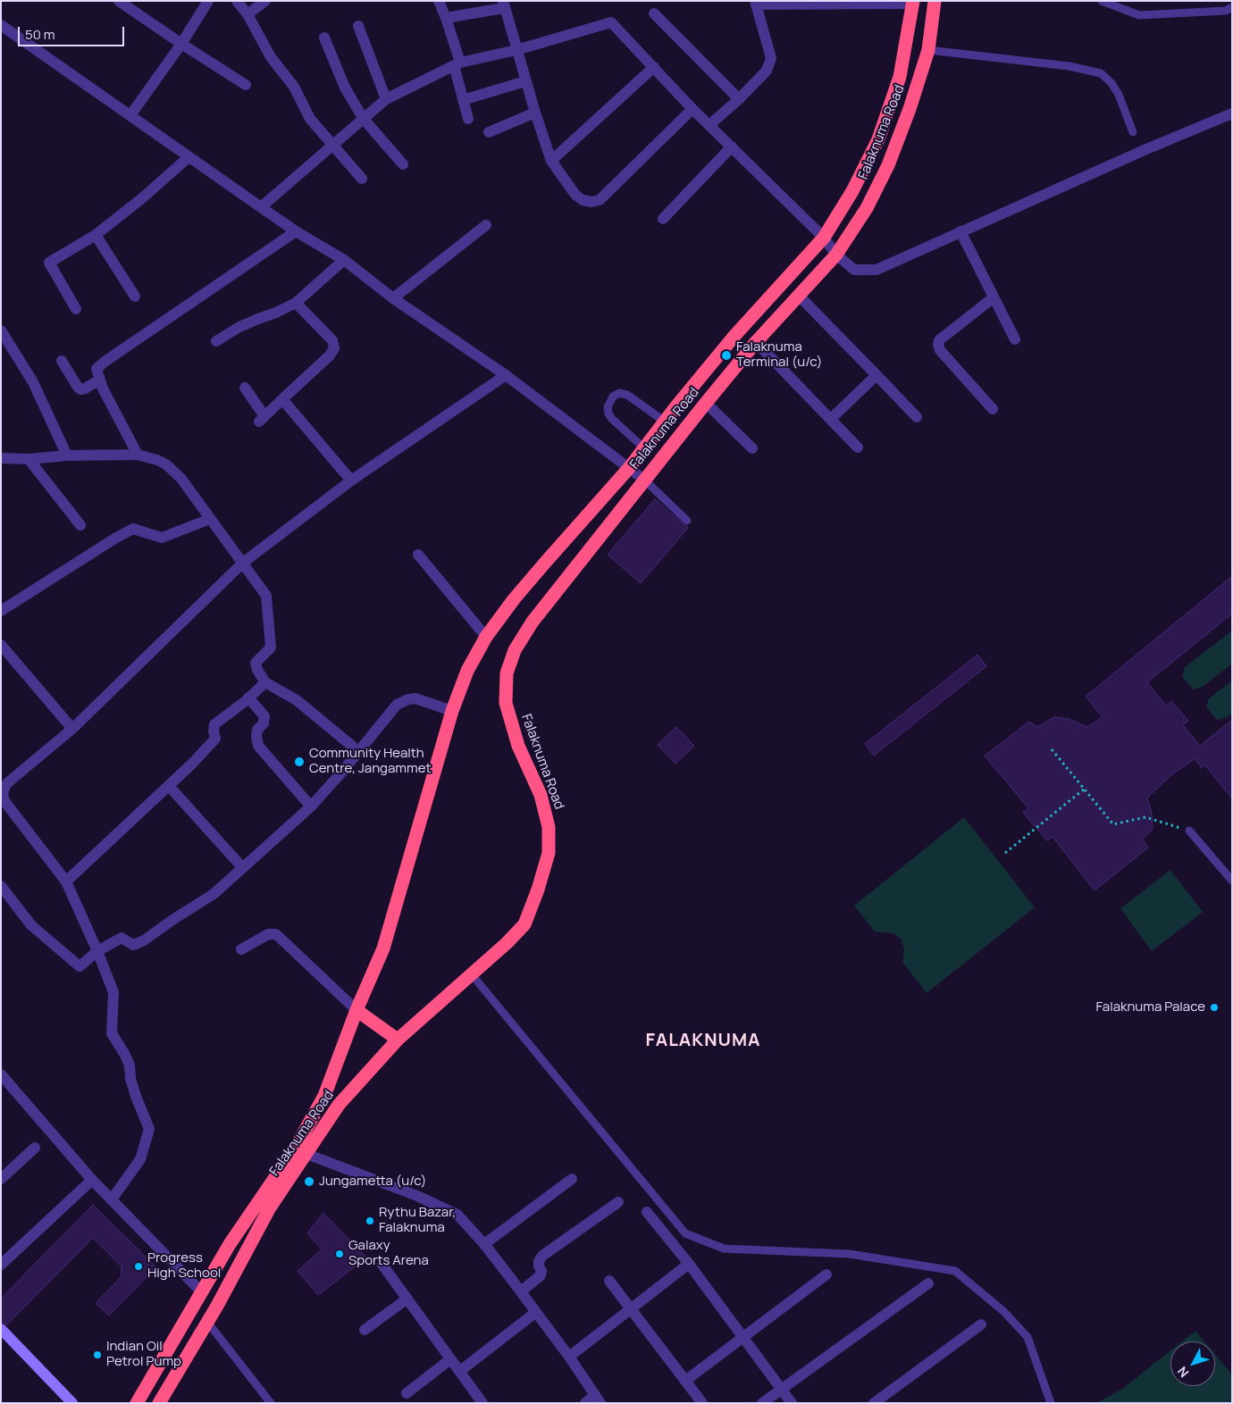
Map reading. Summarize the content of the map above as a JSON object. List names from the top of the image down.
{
  "streets": {
    "highway": ["Falaknuma Road"]
  },
  "districts": ["FALAKNUMA"],
  "places": [
    "Falaknuma Terminal (u/c)",
    "Community Health Centre, Jangammet",
    "Falaknuma Palace",
    "Jungametta (u/c)",
    "Rythu Bazar, Falaknuma",
    "Galaxy Sports Arena",
    "Progress High School",
    "Indian Oil Petrol Pump"
  ],
  "scale_bar": "50 m",
  "north": "bottom left"
}
